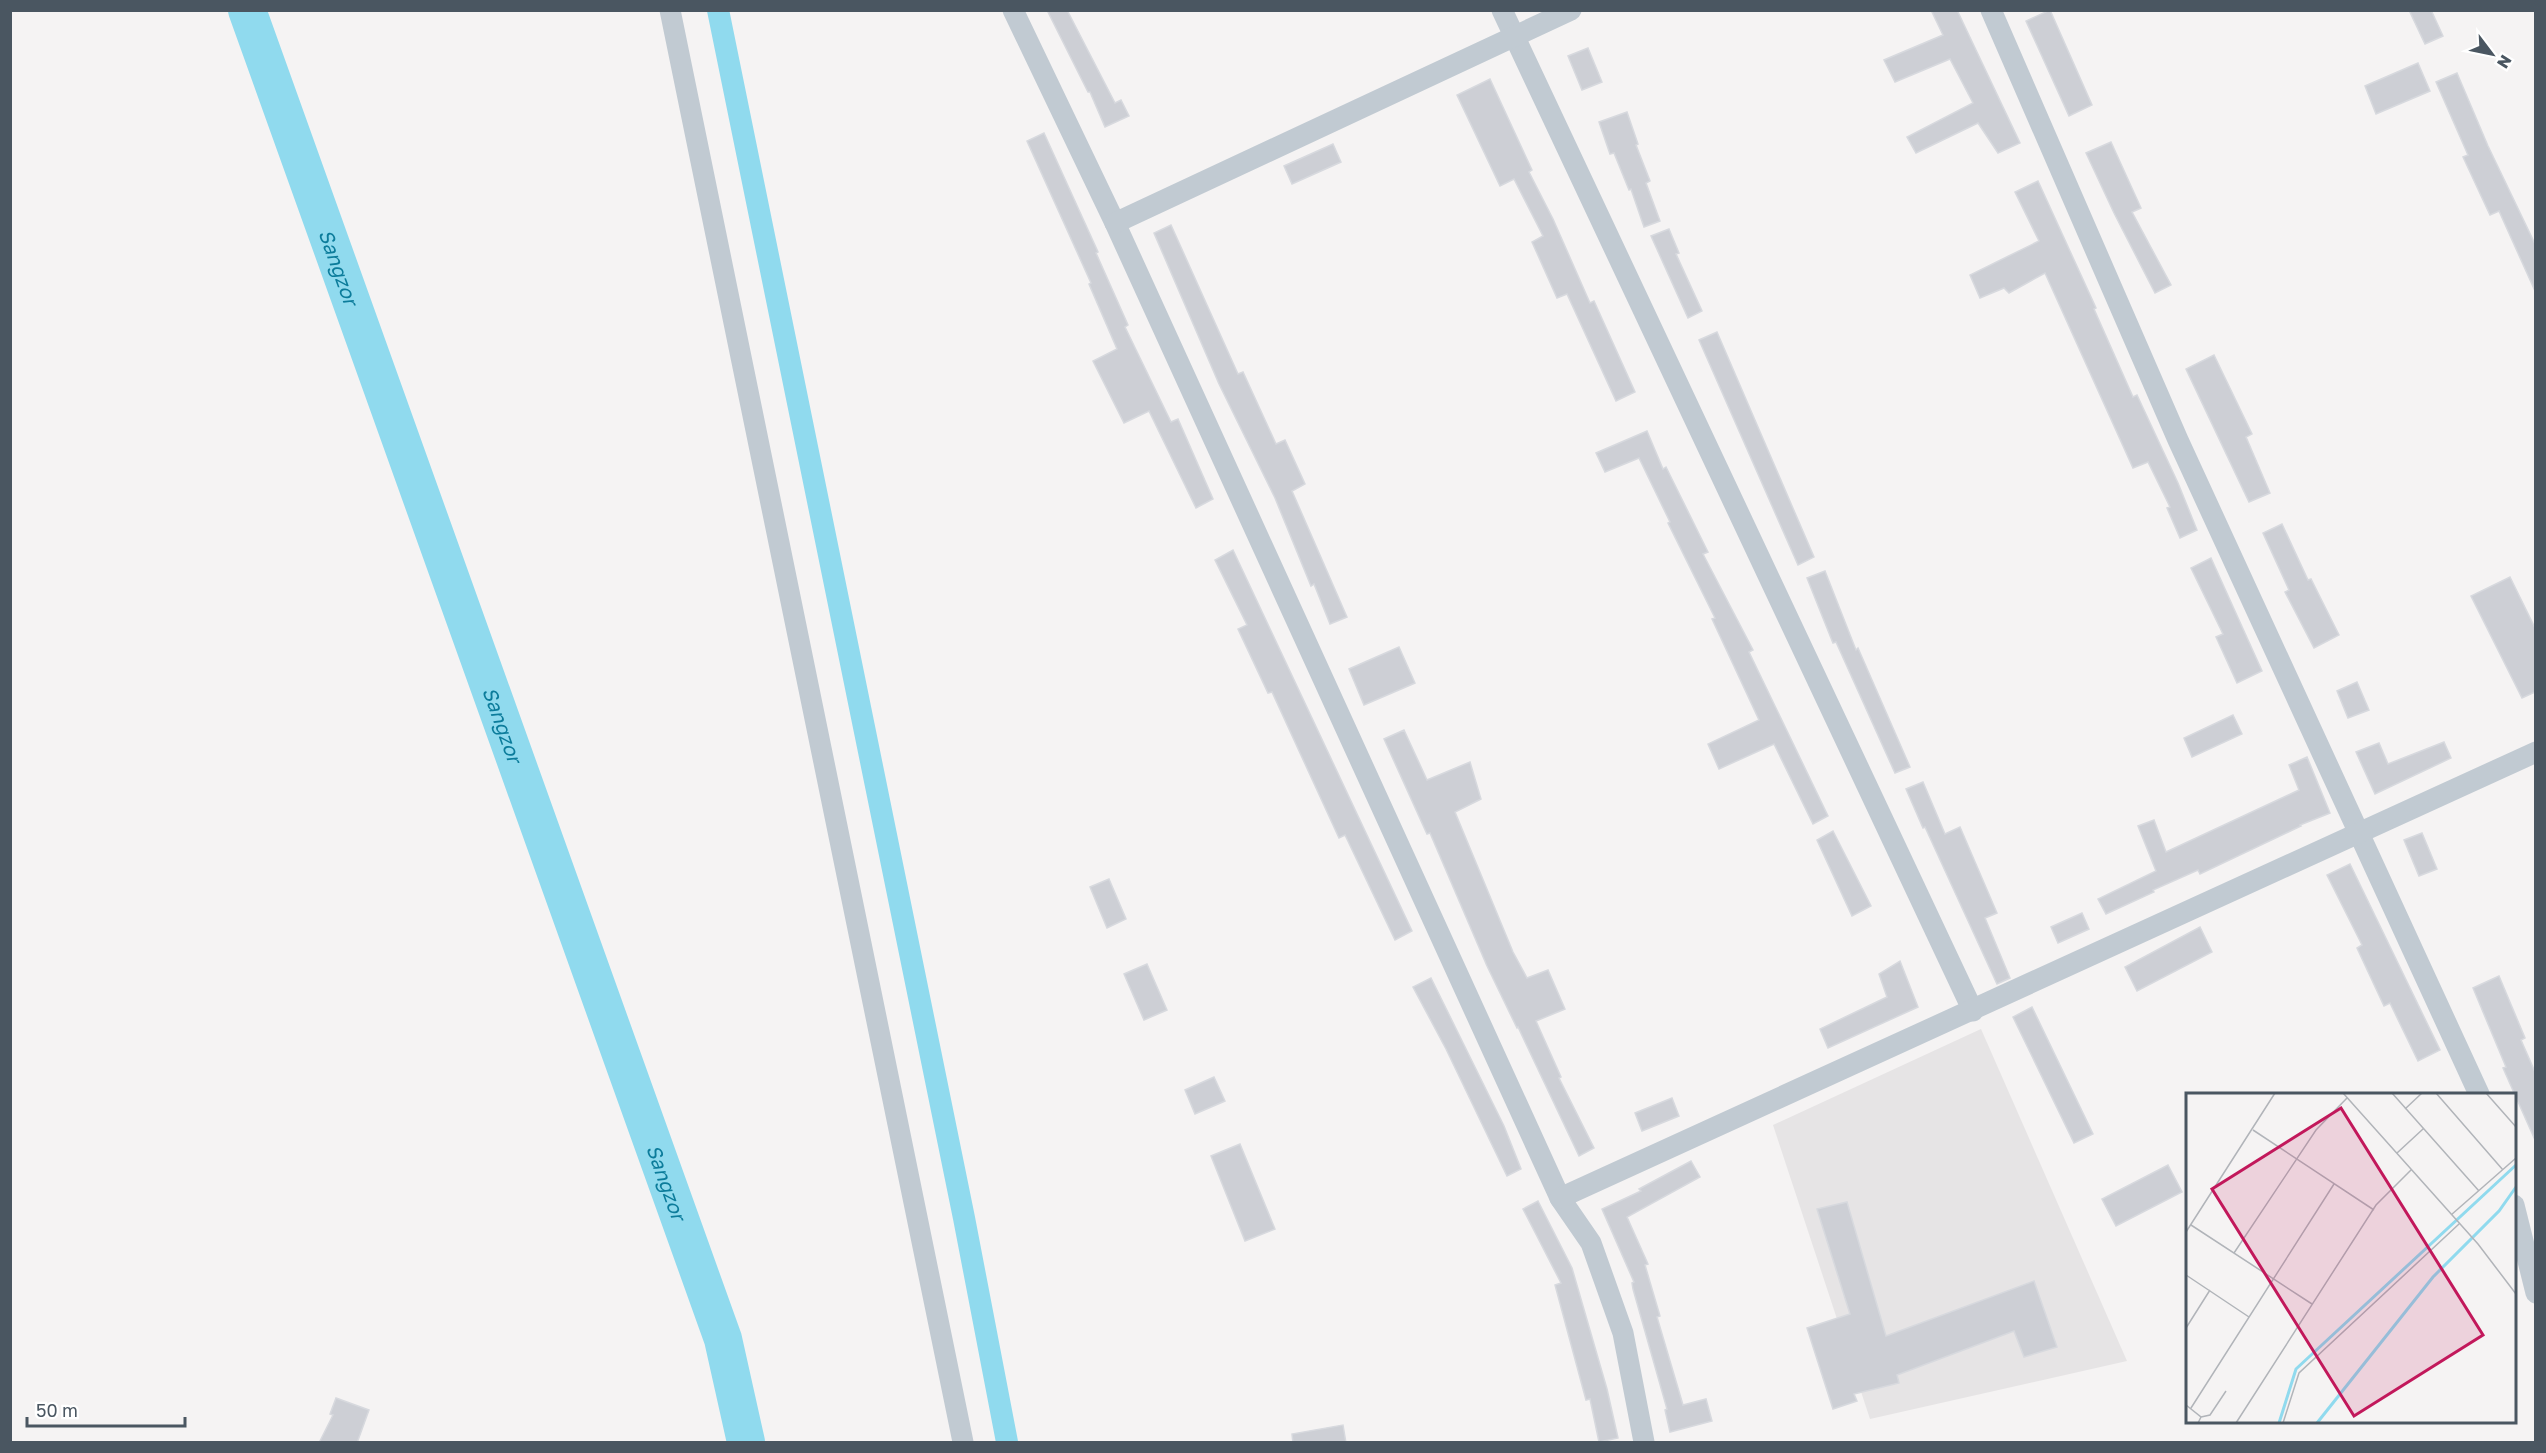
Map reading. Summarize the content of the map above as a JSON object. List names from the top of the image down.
{
  "water": ["Sangzor"],
  "scale_bar": "50 m",
  "north": "bottom right"
}
